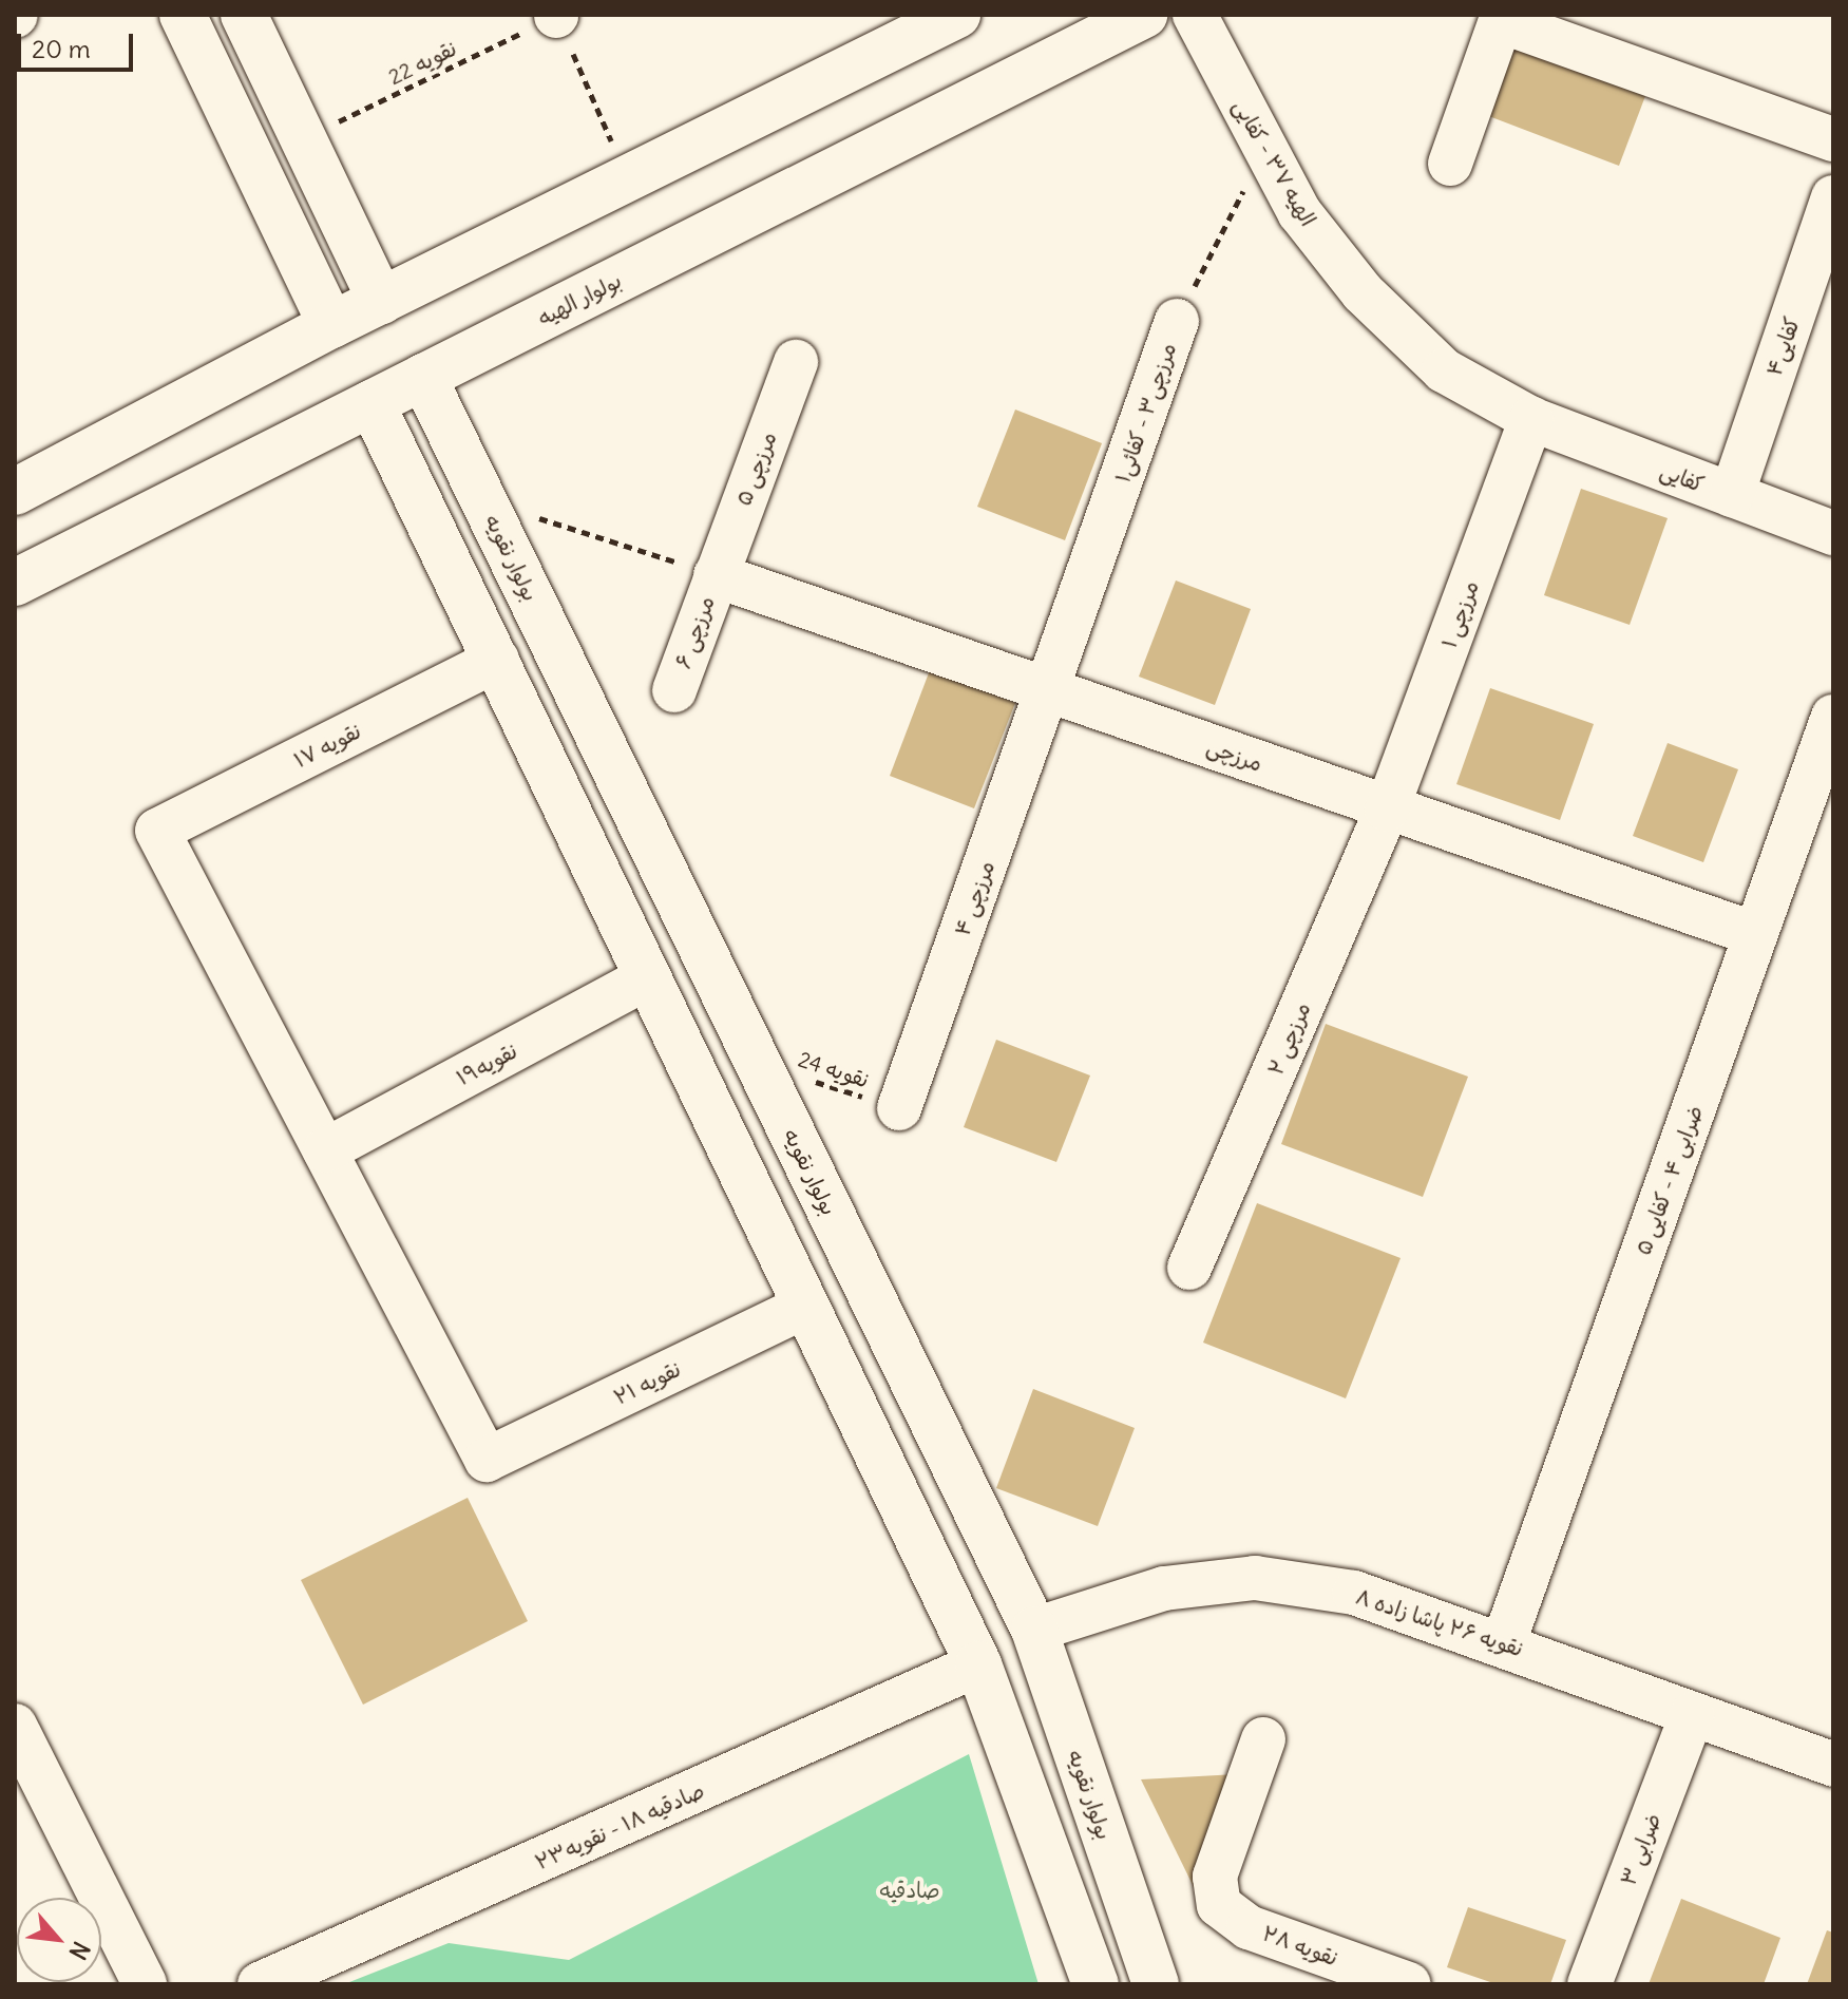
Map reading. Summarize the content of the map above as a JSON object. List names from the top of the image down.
{
  "streets": {
    "main road": ["بولوار الهیه", "بولوار نقویه"],
    "street": [
      "الهیه ۳۷ - کفایی",
      "کفایی۴",
      "مرزچی۳ - کفائی۱",
      "مرزچی ۵",
      "کفایی",
      "مرزچی ۱",
      "مرزچی ۶",
      "نقویه ۱۷",
      "مرزچی",
      "مرزچی ۴",
      "مرزچی ۲",
      "نقویه۱۹",
      "ضرابی ۴ - کفایی ۵",
      "نقویه ۲۱",
      "نقویه ۲۶ پاشا زاده ۸",
      "صادقیه ۱۸ - نقویه۲۳",
      "ضرابی ۳",
      "نقویه ۲۸"
    ],
    "path": ["نقویه 22", "نقویه 24"]
  },
  "crossings": [
    ["الهیه ۳۷ - کفایی", "مرزچی۳ - کفائی۱"],
    ["الهیه ۳۷ - کفایی", "کفایی"],
    ["الهیه ۳۷ - کفایی", "مرزچی ۱"],
    ["بولوار الهیه", "بولوار نقویه"],
    ["کفایی۴", "کفایی"],
    ["مرزچی۳ - کفائی۱", "مرزچی"],
    ["مرزچی۳ - کفائی۱", "مرزچی ۴"],
    ["مرزچی ۵", "مرزچی ۶"],
    ["مرزچی ۵", "مرزچی"],
    ["کفایی", "مرزچی ۱"],
    ["بولوار نقویه", "نقویه 24"],
    ["بولوار نقویه", "نقویه ۲۶ پاشا زاده ۸"],
    ["مرزچی ۱", "مرزچی"],
    ["مرزچی ۱", "مرزچی ۲"],
    ["مرزچی ۶", "مرزچی"],
    ["نقویه ۱۷", "نقویه۱۹"],
    ["نقویه ۱۷", "نقویه ۲۱"],
    ["مرزچی", "مرزچی ۴"],
    ["مرزچی", "مرزچی ۲"],
    ["مرزچی", "ضرابی ۴ - کفایی ۵"],
    ["مرزچی ۴", "نقویه 24"],
    ["نقویه۱۹", "نقویه ۲۱"],
    ["ضرابی ۴ - کفایی ۵", "نقویه ۲۶ پاشا زاده ۸"],
    ["نقویه ۲۶ پاشا زاده ۸", "ضرابی ۳"]
  ],
  "parks": ["صادقیه"],
  "scale_bar": "20 m",
  "north": "bottom right"
}
